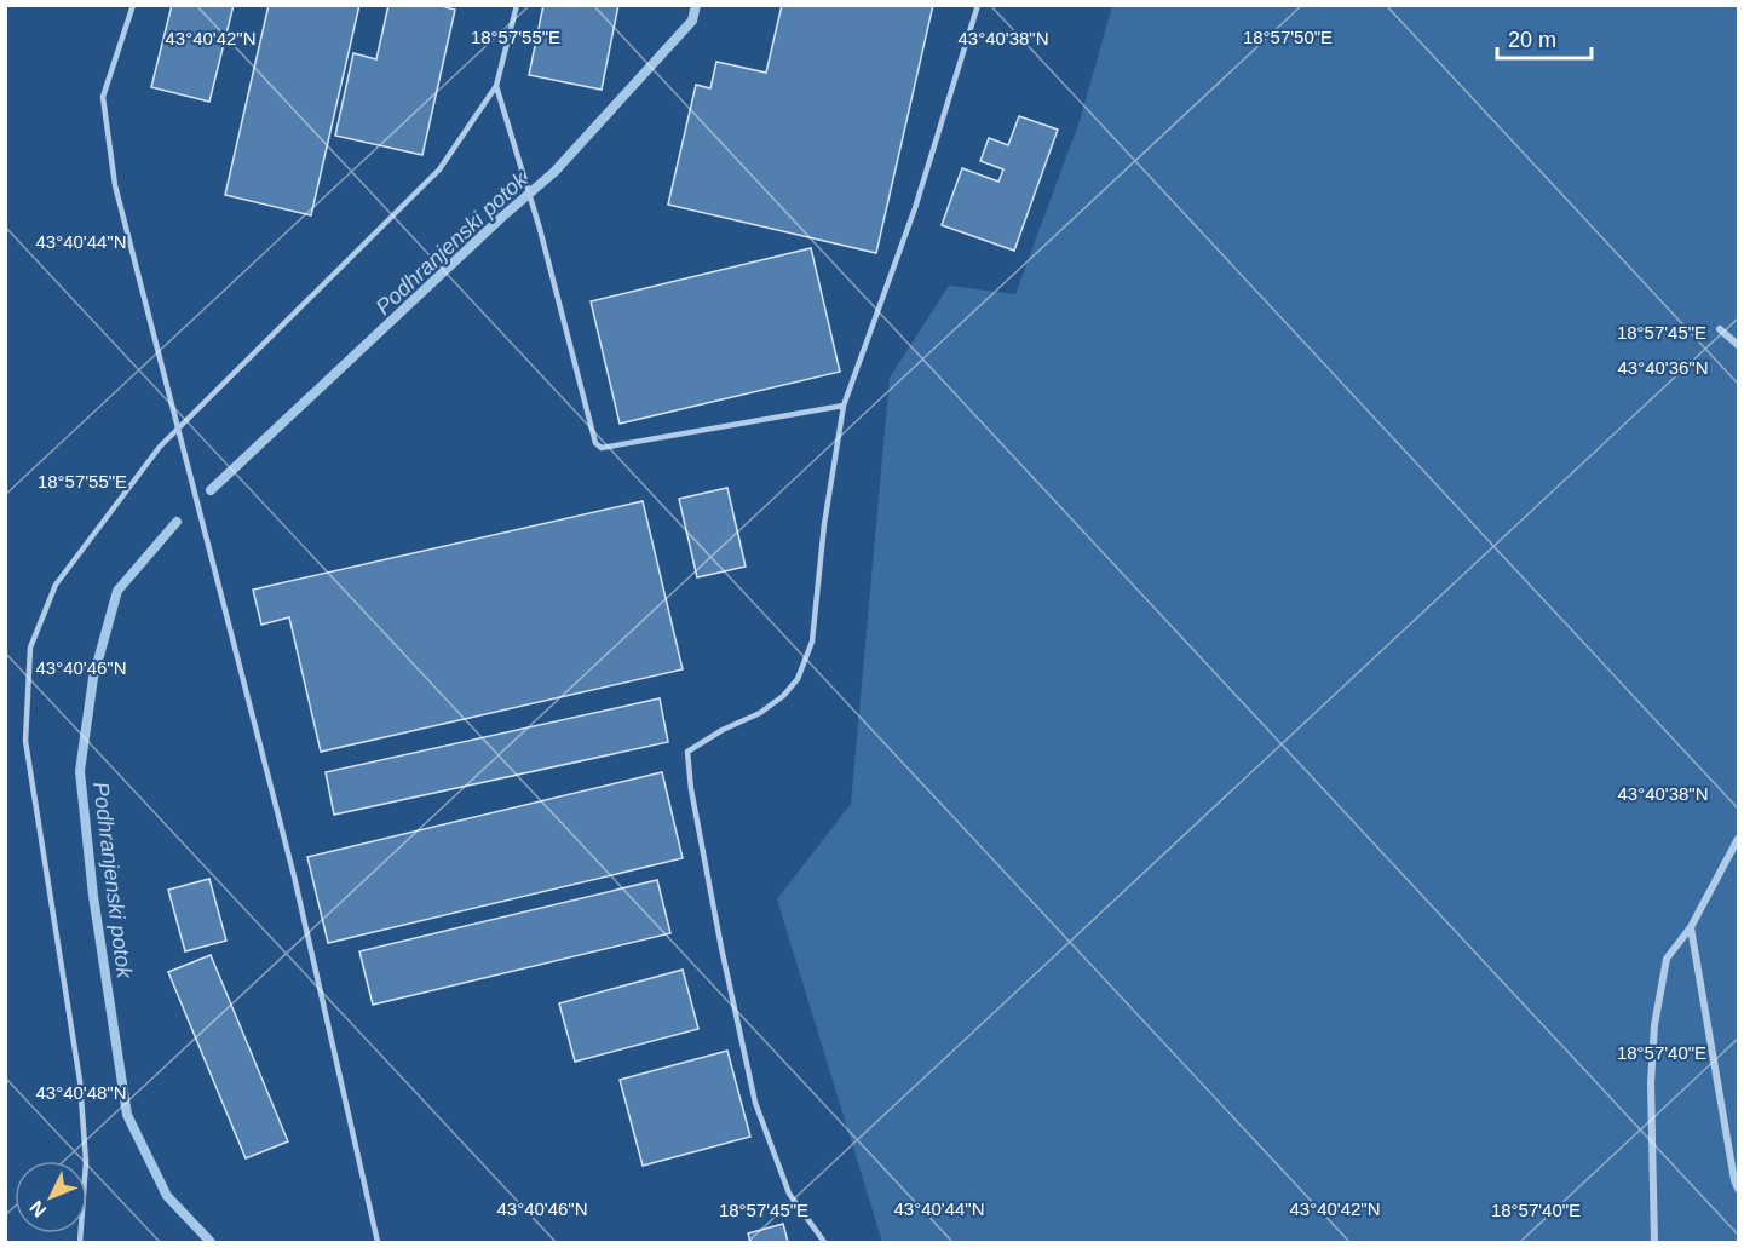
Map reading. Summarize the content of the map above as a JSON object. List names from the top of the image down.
{
  "water": ["Podhranjenski potok"],
  "scale_bar": "20 m",
  "north": "bottom left",
  "coordinates": [
    "18°57'55\"E",
    "18°57'50\"E",
    "43°40'42\"N",
    "43°40'38\"N",
    "43°40'44\"N",
    "18°57'45\"E",
    "43°40'36\"N",
    "43°40'46\"N",
    "18°57'40\"E",
    "43°40'48\"N"
  ]
}
